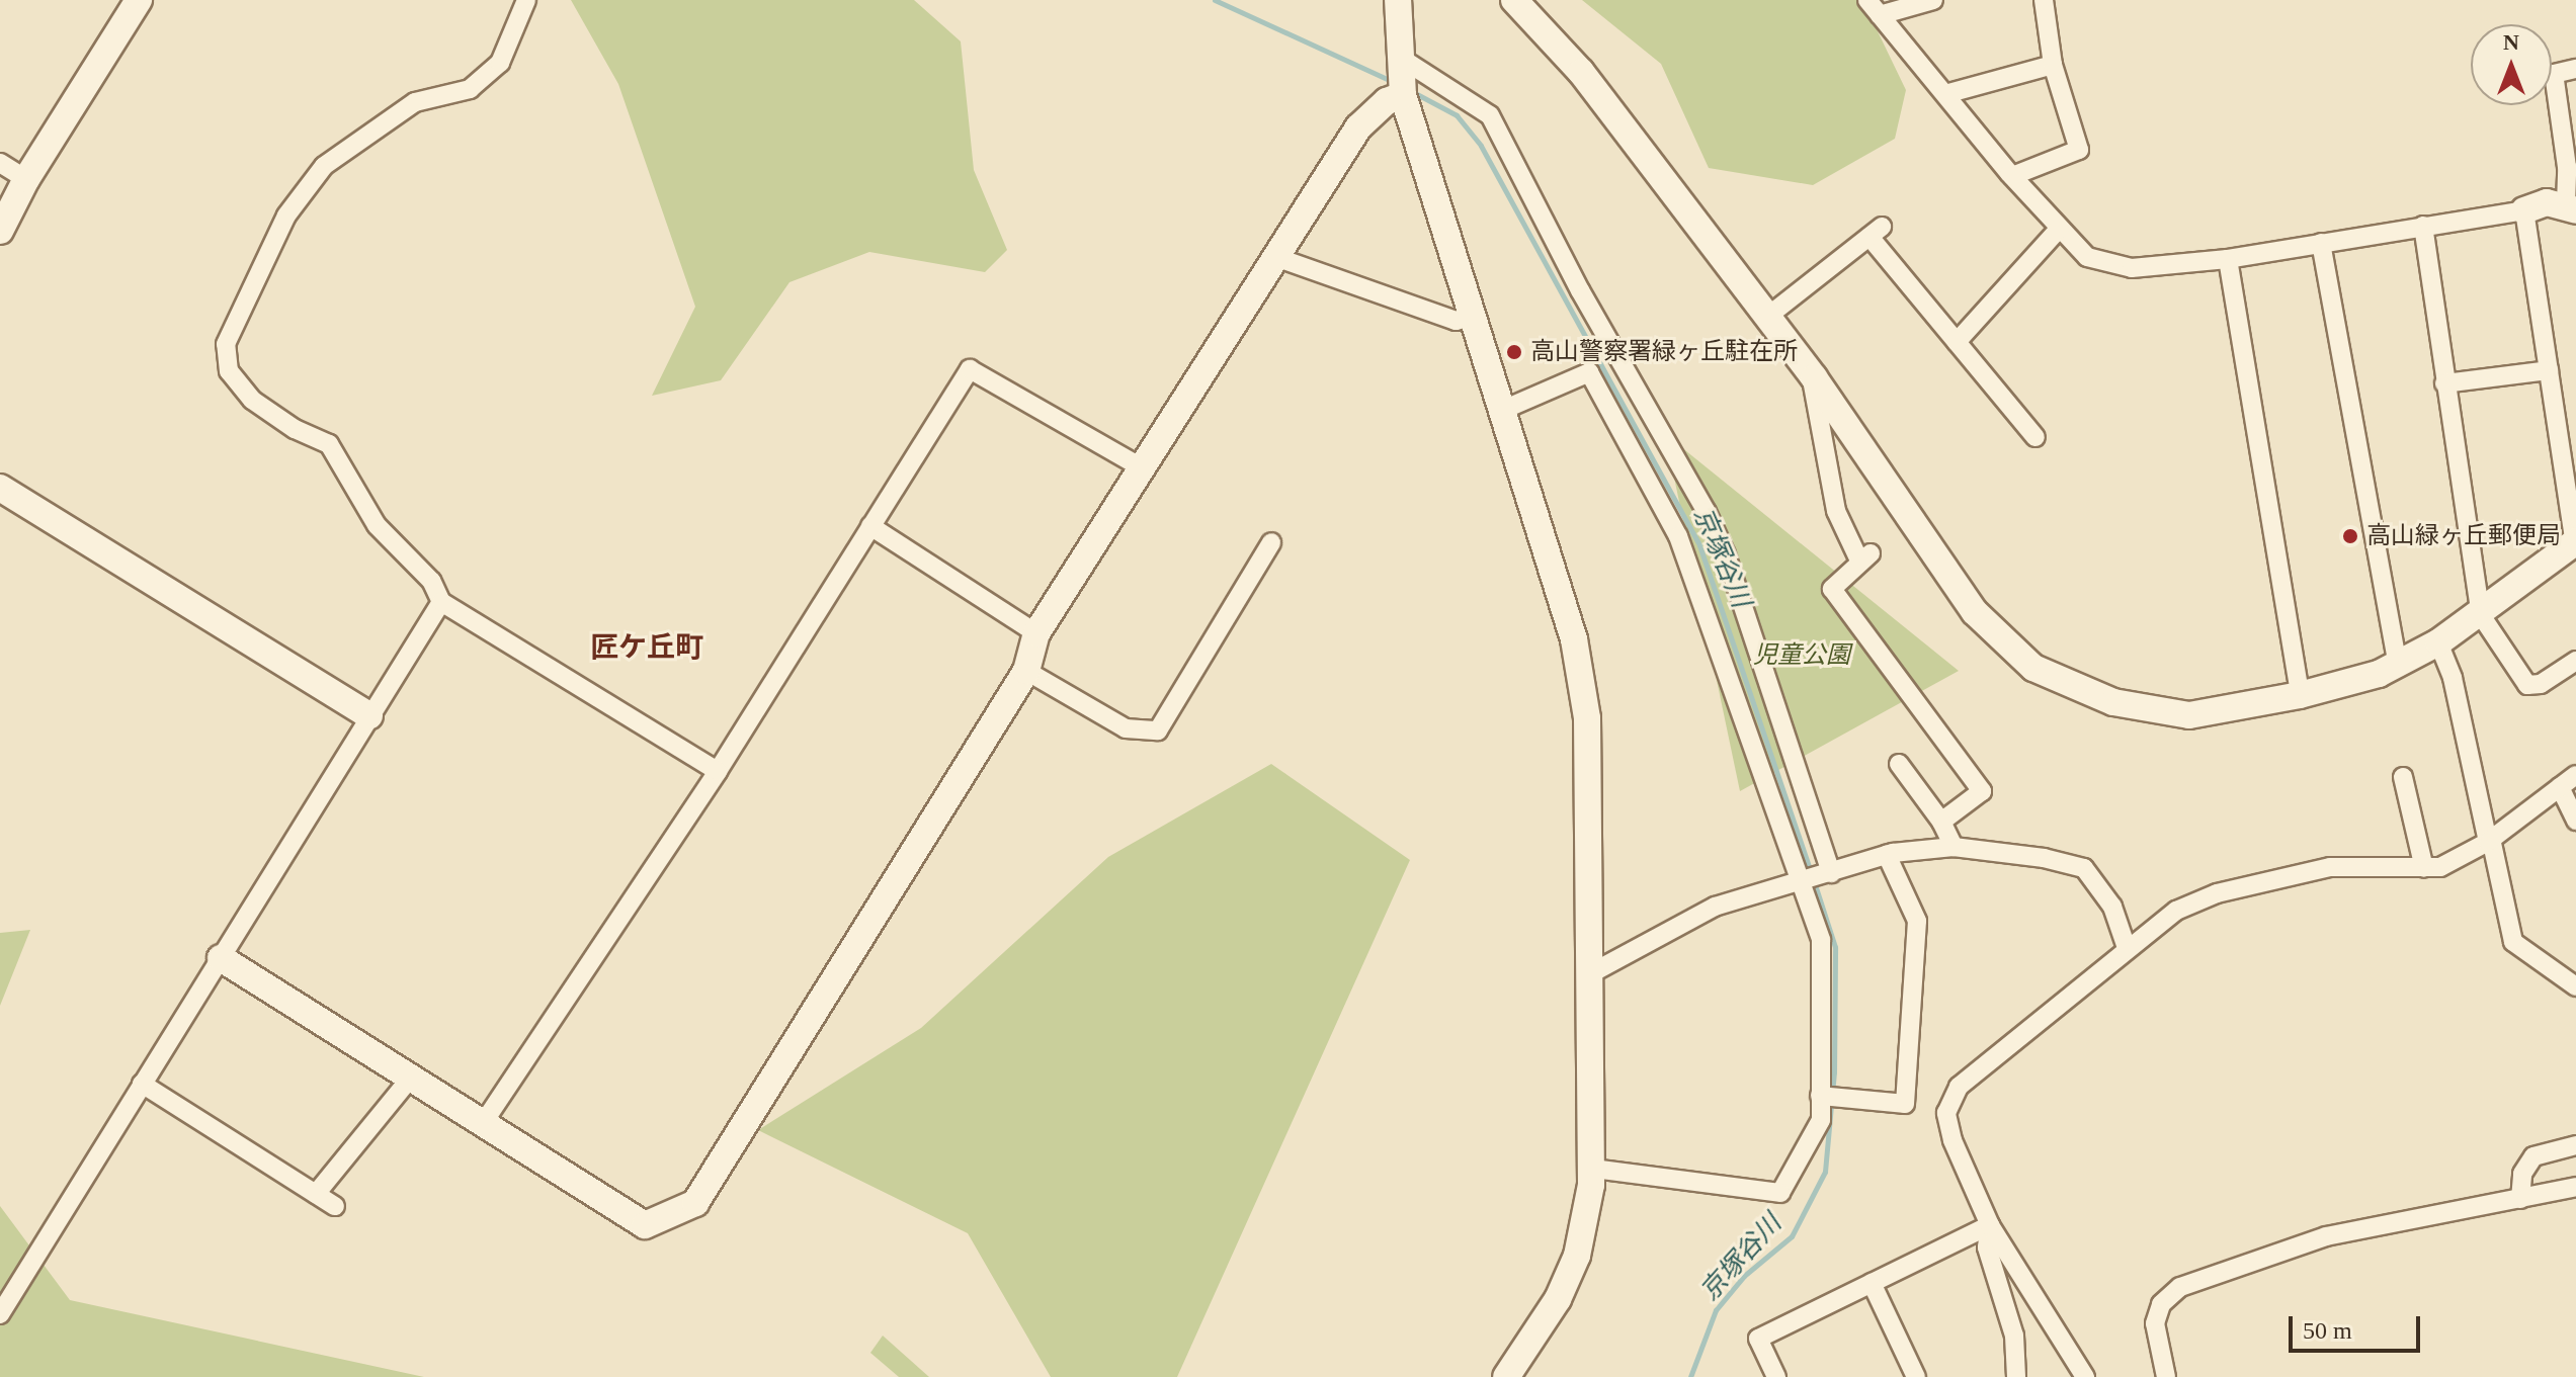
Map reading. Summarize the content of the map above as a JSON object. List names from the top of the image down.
{
  "districts": ["匠ケ丘町"],
  "water": ["京塚谷川"],
  "parks": ["児童公園"],
  "places": ["高山警察署緑ヶ丘駐在所", "高山緑ヶ丘郵便局"],
  "scale_bar": "50 m",
  "north": "top"
}
